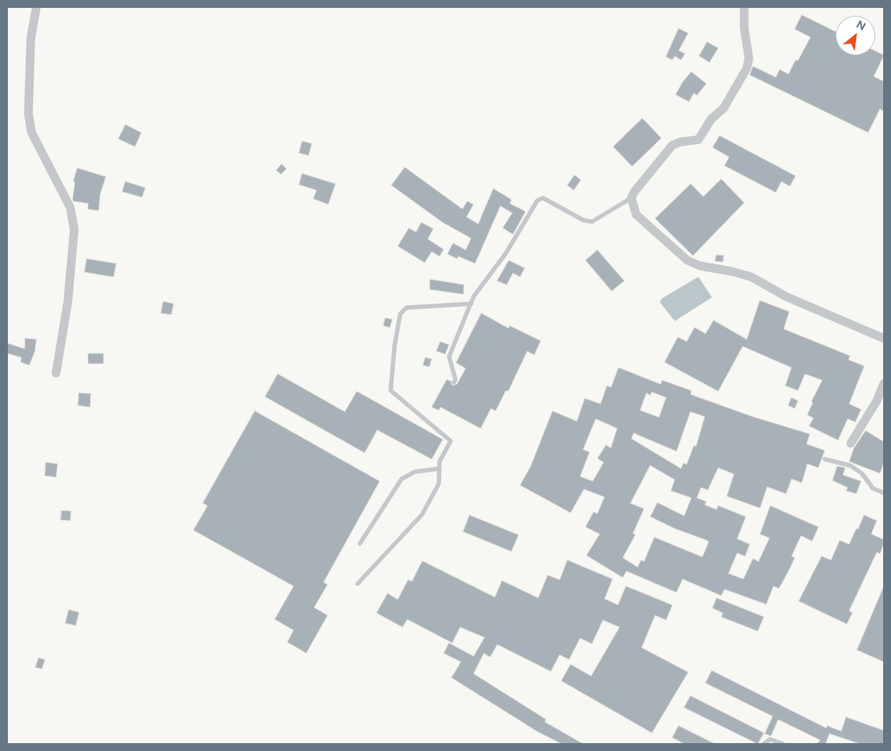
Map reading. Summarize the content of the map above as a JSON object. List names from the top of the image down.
{
  "north": "top right"
}
